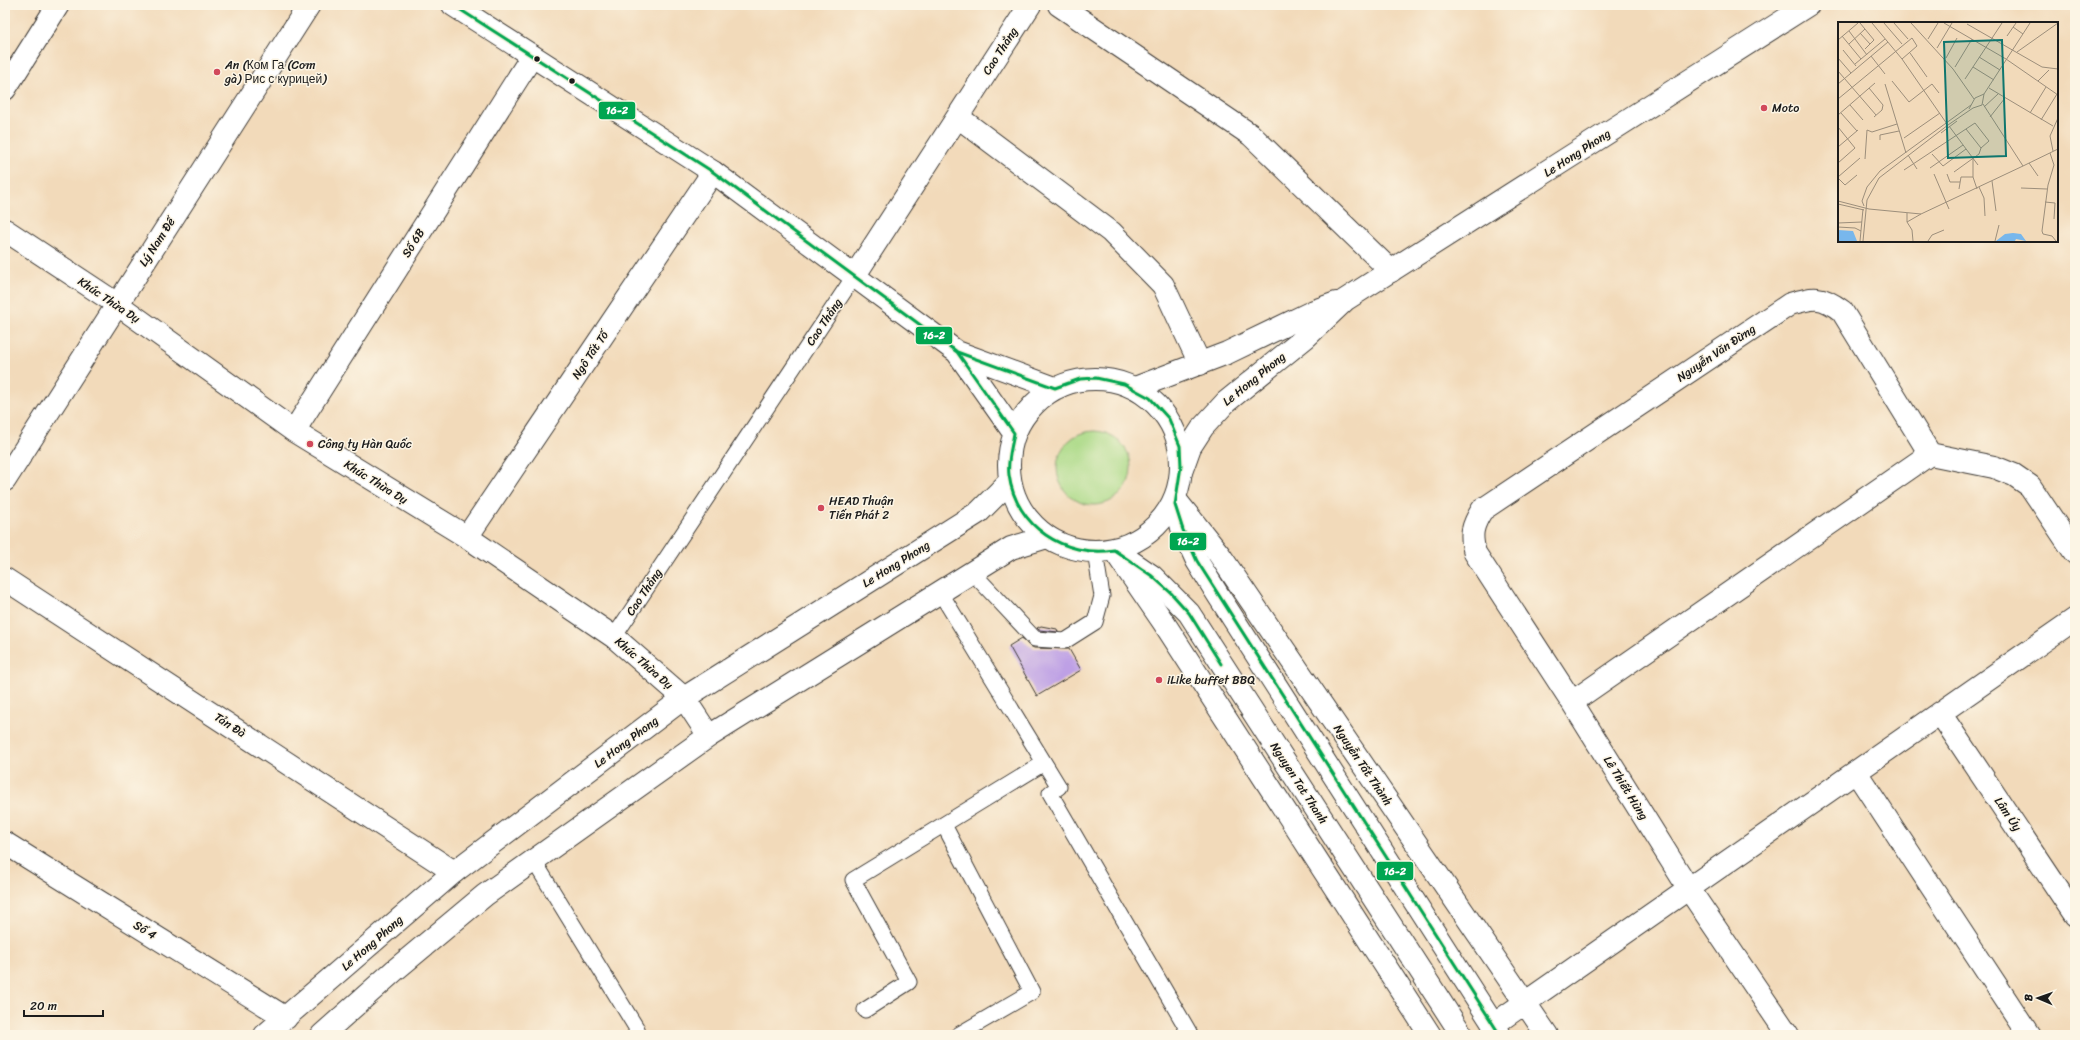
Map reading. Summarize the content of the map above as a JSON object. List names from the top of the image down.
{
  "streets": {
    "street": [
      "Cao Thắng",
      "Le Hong Phong",
      "Lý Nam Đế",
      "Số 6B",
      "Khúc Thừa Dụ",
      "Nguyễn Văn Đừng",
      "Ngô Tất Tố",
      "Tản Đà",
      "Nguyễn Tất Thành",
      "Nguyen Tat Thanh",
      "Lê Thiết Hùng",
      "Lâm Úy",
      "Số 4"
    ]
  },
  "crossings": [
    ["Cao Thắng", "Khúc Thừa Dụ"],
    ["Le Hong Phong", "Khúc Thừa Dụ"],
    ["Le Hong Phong", "Tản Đà"],
    ["Le Hong Phong", "Số 4"],
    ["Lý Nam Đế", "Khúc Thừa Dụ"],
    ["Số 6B", "Khúc Thừa Dụ"],
    ["Khúc Thừa Dụ", "Ngô Tất Tố"],
    ["Nguyễn Văn Đừng", "Lê Thiết Hùng"]
  ],
  "places": [
    "An (Ком Га (Cơm gà) Рис с курицей)",
    "Moto",
    "Công ty Hàn Quốc",
    "HEAD Thuận Tiến Phát 2",
    "iLike buffet BBQ"
  ],
  "lines": ["transit line 16-2"],
  "scale_bar": "20 m",
  "north": "left"
}
